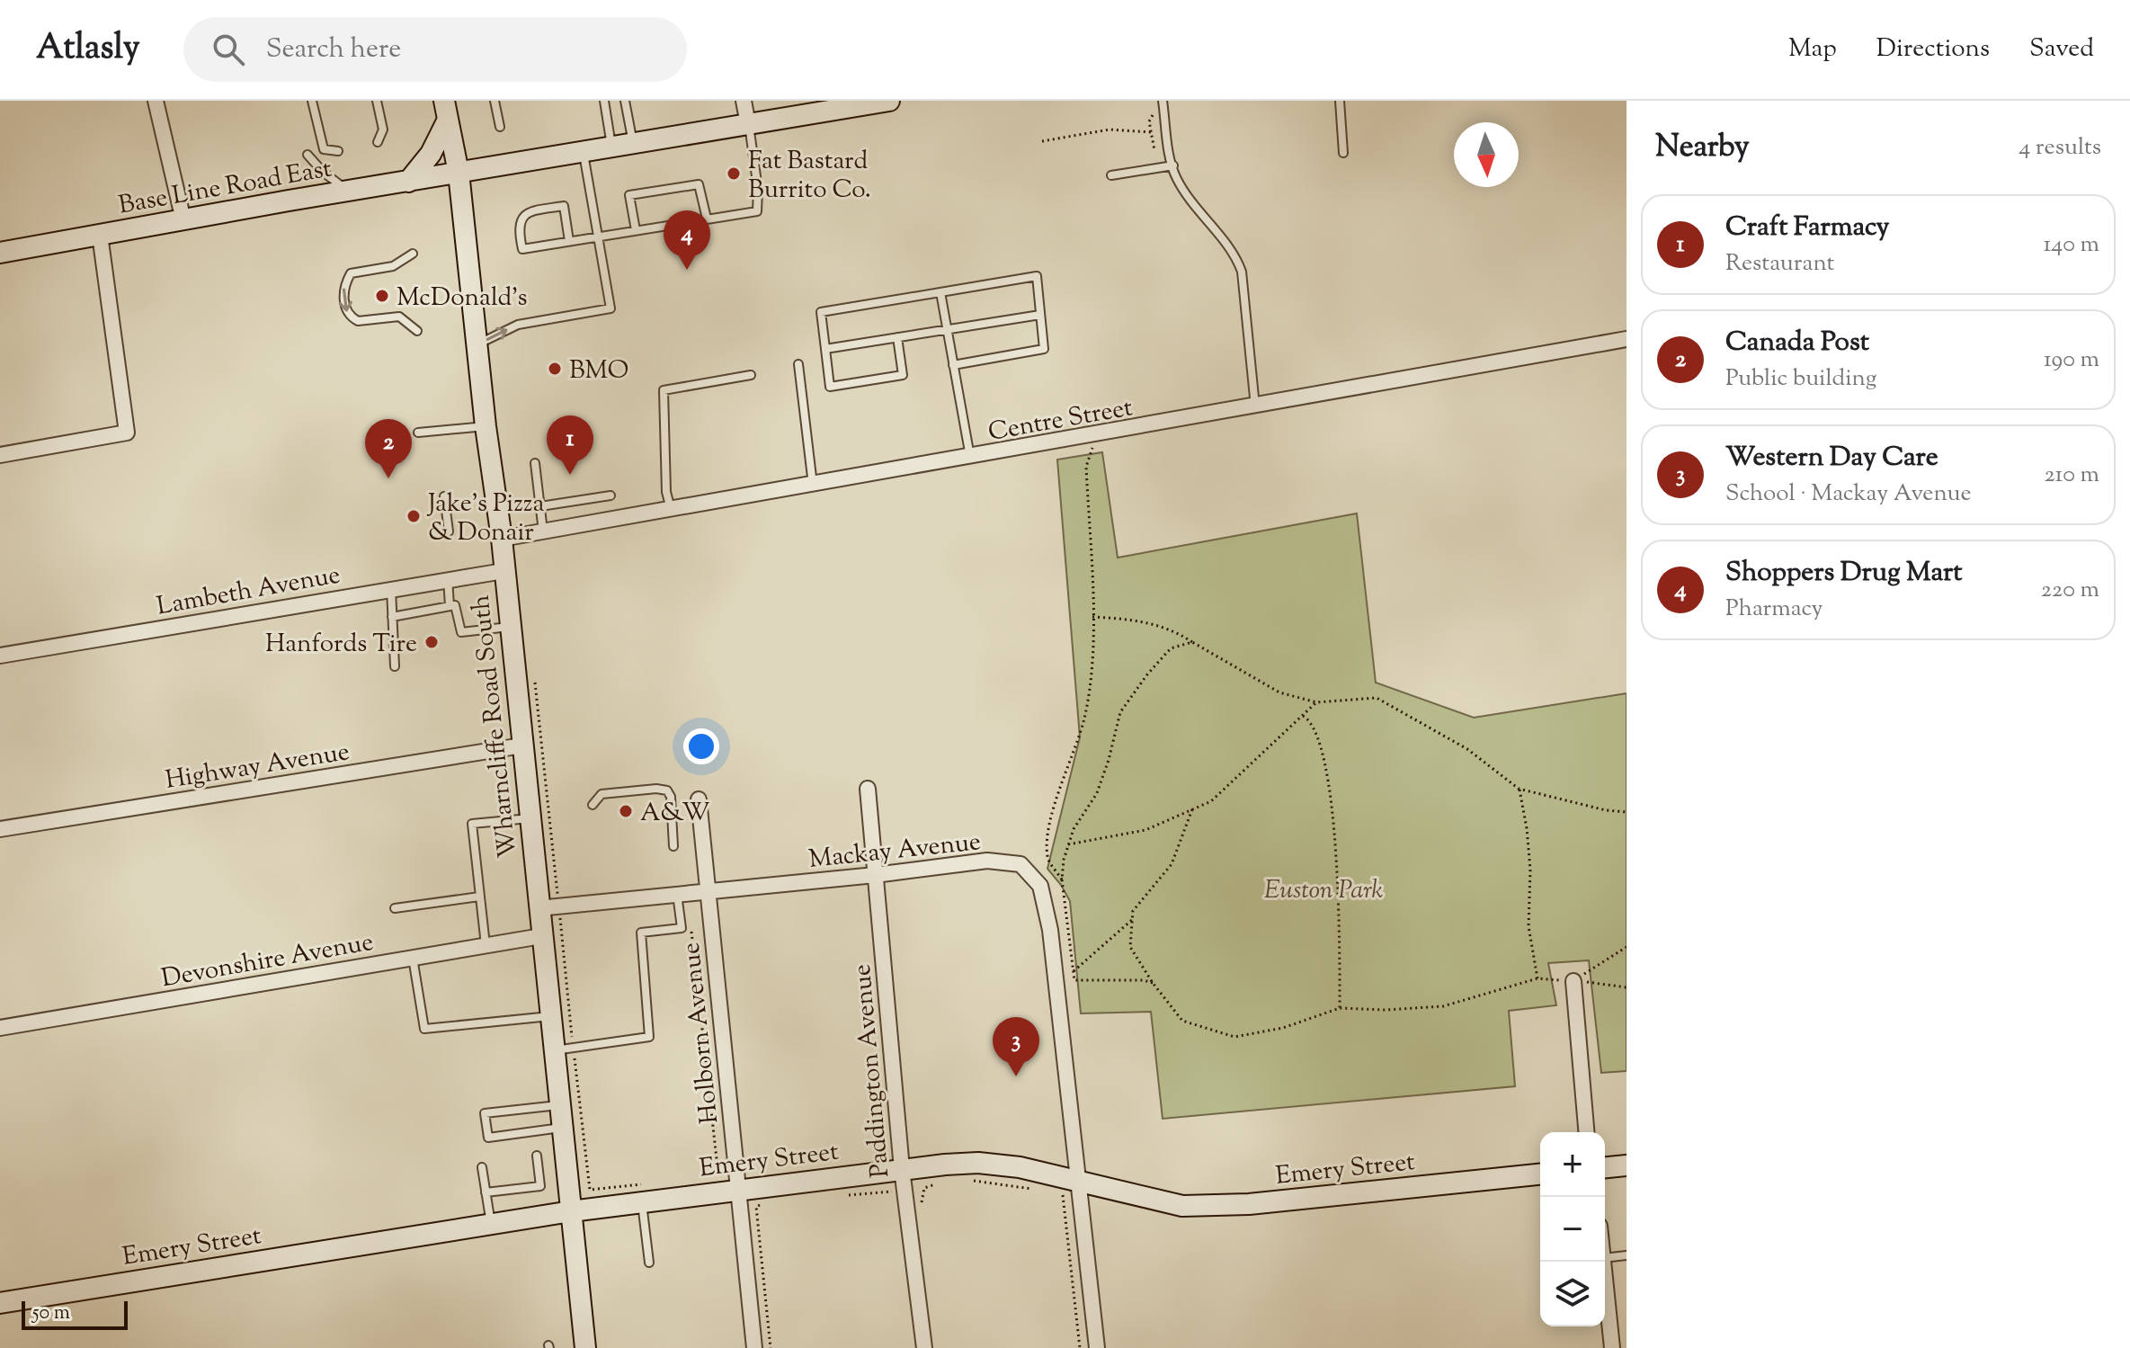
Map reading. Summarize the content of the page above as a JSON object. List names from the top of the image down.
{
  "streets": {
    "street": [
      "Base Line Road East",
      "Centre Street",
      "Lambeth Avenue",
      "Wharncliffe Road South",
      "Highway Avenue",
      "Mackay Avenue",
      "Devonshire Avenue",
      "Holborn Avenue",
      "Paddington Avenue",
      "Emery Street"
    ]
  },
  "crossings": [
    ["Base Line Road East", "Wharncliffe Road South"],
    ["Centre Street", "Wharncliffe Road South"],
    ["Lambeth Avenue", "Wharncliffe Road South"],
    ["Wharncliffe Road South", "Highway Avenue"],
    ["Wharncliffe Road South", "Mackay Avenue"],
    ["Wharncliffe Road South", "Devonshire Avenue"],
    ["Wharncliffe Road South", "Emery Street"],
    ["Mackay Avenue", "Holborn Avenue"],
    ["Mackay Avenue", "Paddington Avenue"],
    ["Mackay Avenue", "Emery Street"],
    ["Holborn Avenue", "Emery Street"],
    ["Paddington Avenue", "Emery Street"]
  ],
  "parks": ["Euston Park"],
  "places": [
    "Fat Bastard Burrito Co.",
    "McDonald's",
    "BMO",
    "Jake's Pizza & Donair",
    "Hanfords Tire",
    "A&W"
  ],
  "scale_bar": "50 m",
  "north": "bottom",
  "page": {
    "header": "Atlasly",
    "search": "Search here",
    "nav": ["Map", "Directions", "Saved"],
    "heading": ["Nearby", "4 results"],
    "list": [
      {
        "mark": "1",
        "name": "Craft Farmacy",
        "note": "Restaurant",
        "value": "140 m"
      },
      {
        "mark": "2",
        "name": "Canada Post",
        "note": "Public building",
        "value": "190 m"
      },
      {
        "mark": "3",
        "name": "Western Day Care",
        "note": "School · Mackay Avenue",
        "value": "210 m"
      },
      {
        "mark": "4",
        "name": "Shoppers Drug Mart",
        "note": "Pharmacy",
        "value": "220 m"
      }
    ],
    "pins": [
      "4",
      "1",
      "2",
      "3"
    ],
    "map_buttons": ["+", "−"],
    "scale": "50 m"
  }
}
